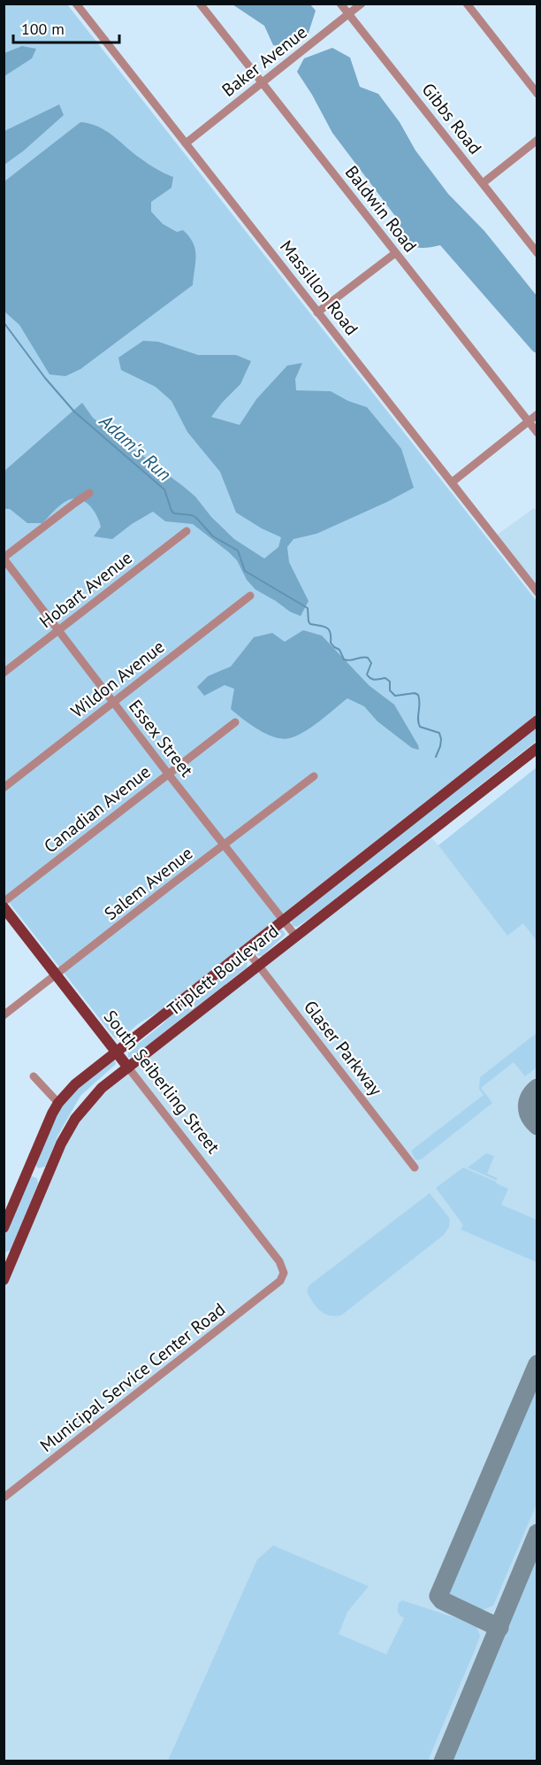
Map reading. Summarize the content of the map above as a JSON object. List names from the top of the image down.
{
  "streets": {
    "main road": ["Triplett Boulevard", "South Seiberling Street"],
    "street": [
      "Baker Avenue",
      "Gibbs Road",
      "Baldwin Road",
      "Massillon Road",
      "Hobart Avenue",
      "Wildon Avenue",
      "Essex Street",
      "Canadian Avenue",
      "Salem Avenue",
      "Glaser Parkway",
      "Municipal Service Center Road"
    ]
  },
  "crossings": [
    ["Baker Avenue", "Gibbs Road"],
    ["Baker Avenue", "Baldwin Road"],
    ["Baker Avenue", "Massillon Road"],
    ["Hobart Avenue", "Essex Street"],
    ["Wildon Avenue", "Essex Street"],
    ["Essex Street", "Canadian Avenue"],
    ["Essex Street", "Salem Avenue"],
    ["Essex Street", "Triplett Boulevard"],
    ["Salem Avenue", "South Seiberling Street"],
    ["Triplett Boulevard", "Glaser Parkway"],
    ["Triplett Boulevard", "South Seiberling Street"],
    ["South Seiberling Street", "Municipal Service Center Road"]
  ],
  "water": ["Adam's Run"],
  "scale_bar": "100 m"
}
